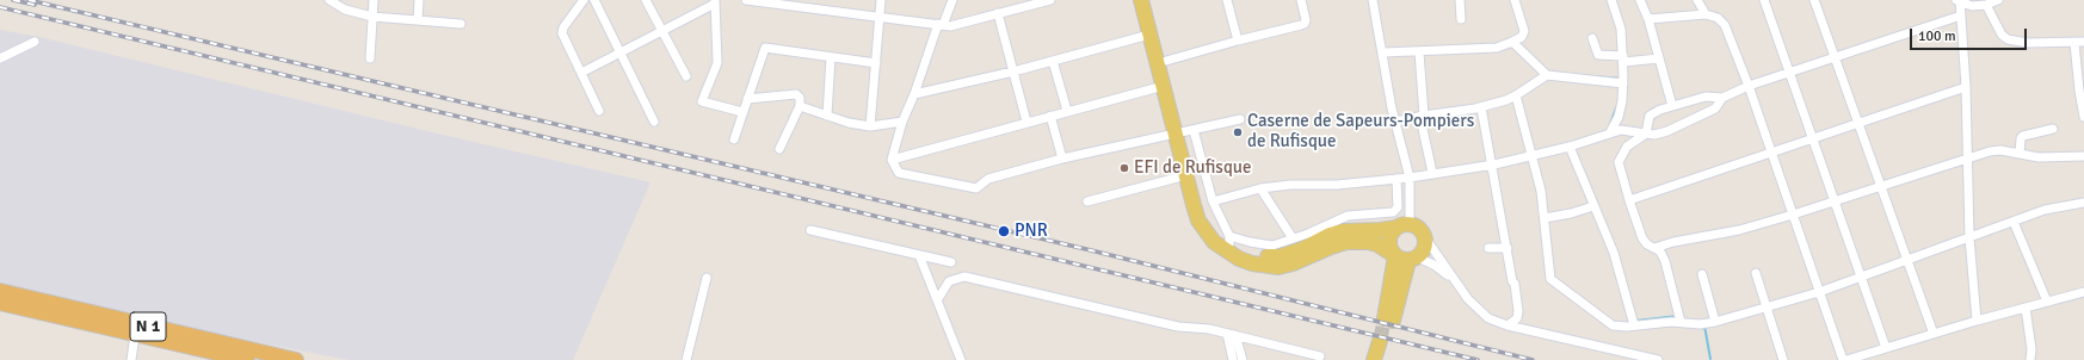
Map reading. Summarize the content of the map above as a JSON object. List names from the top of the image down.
{
  "streets": {
    "highway": ["N 1"]
  },
  "places": ["Caserne de Sapeurs-Pompiers de Rufisque", "EFI de Rufisque", "PNR"],
  "scale_bar": "100 m"
}
